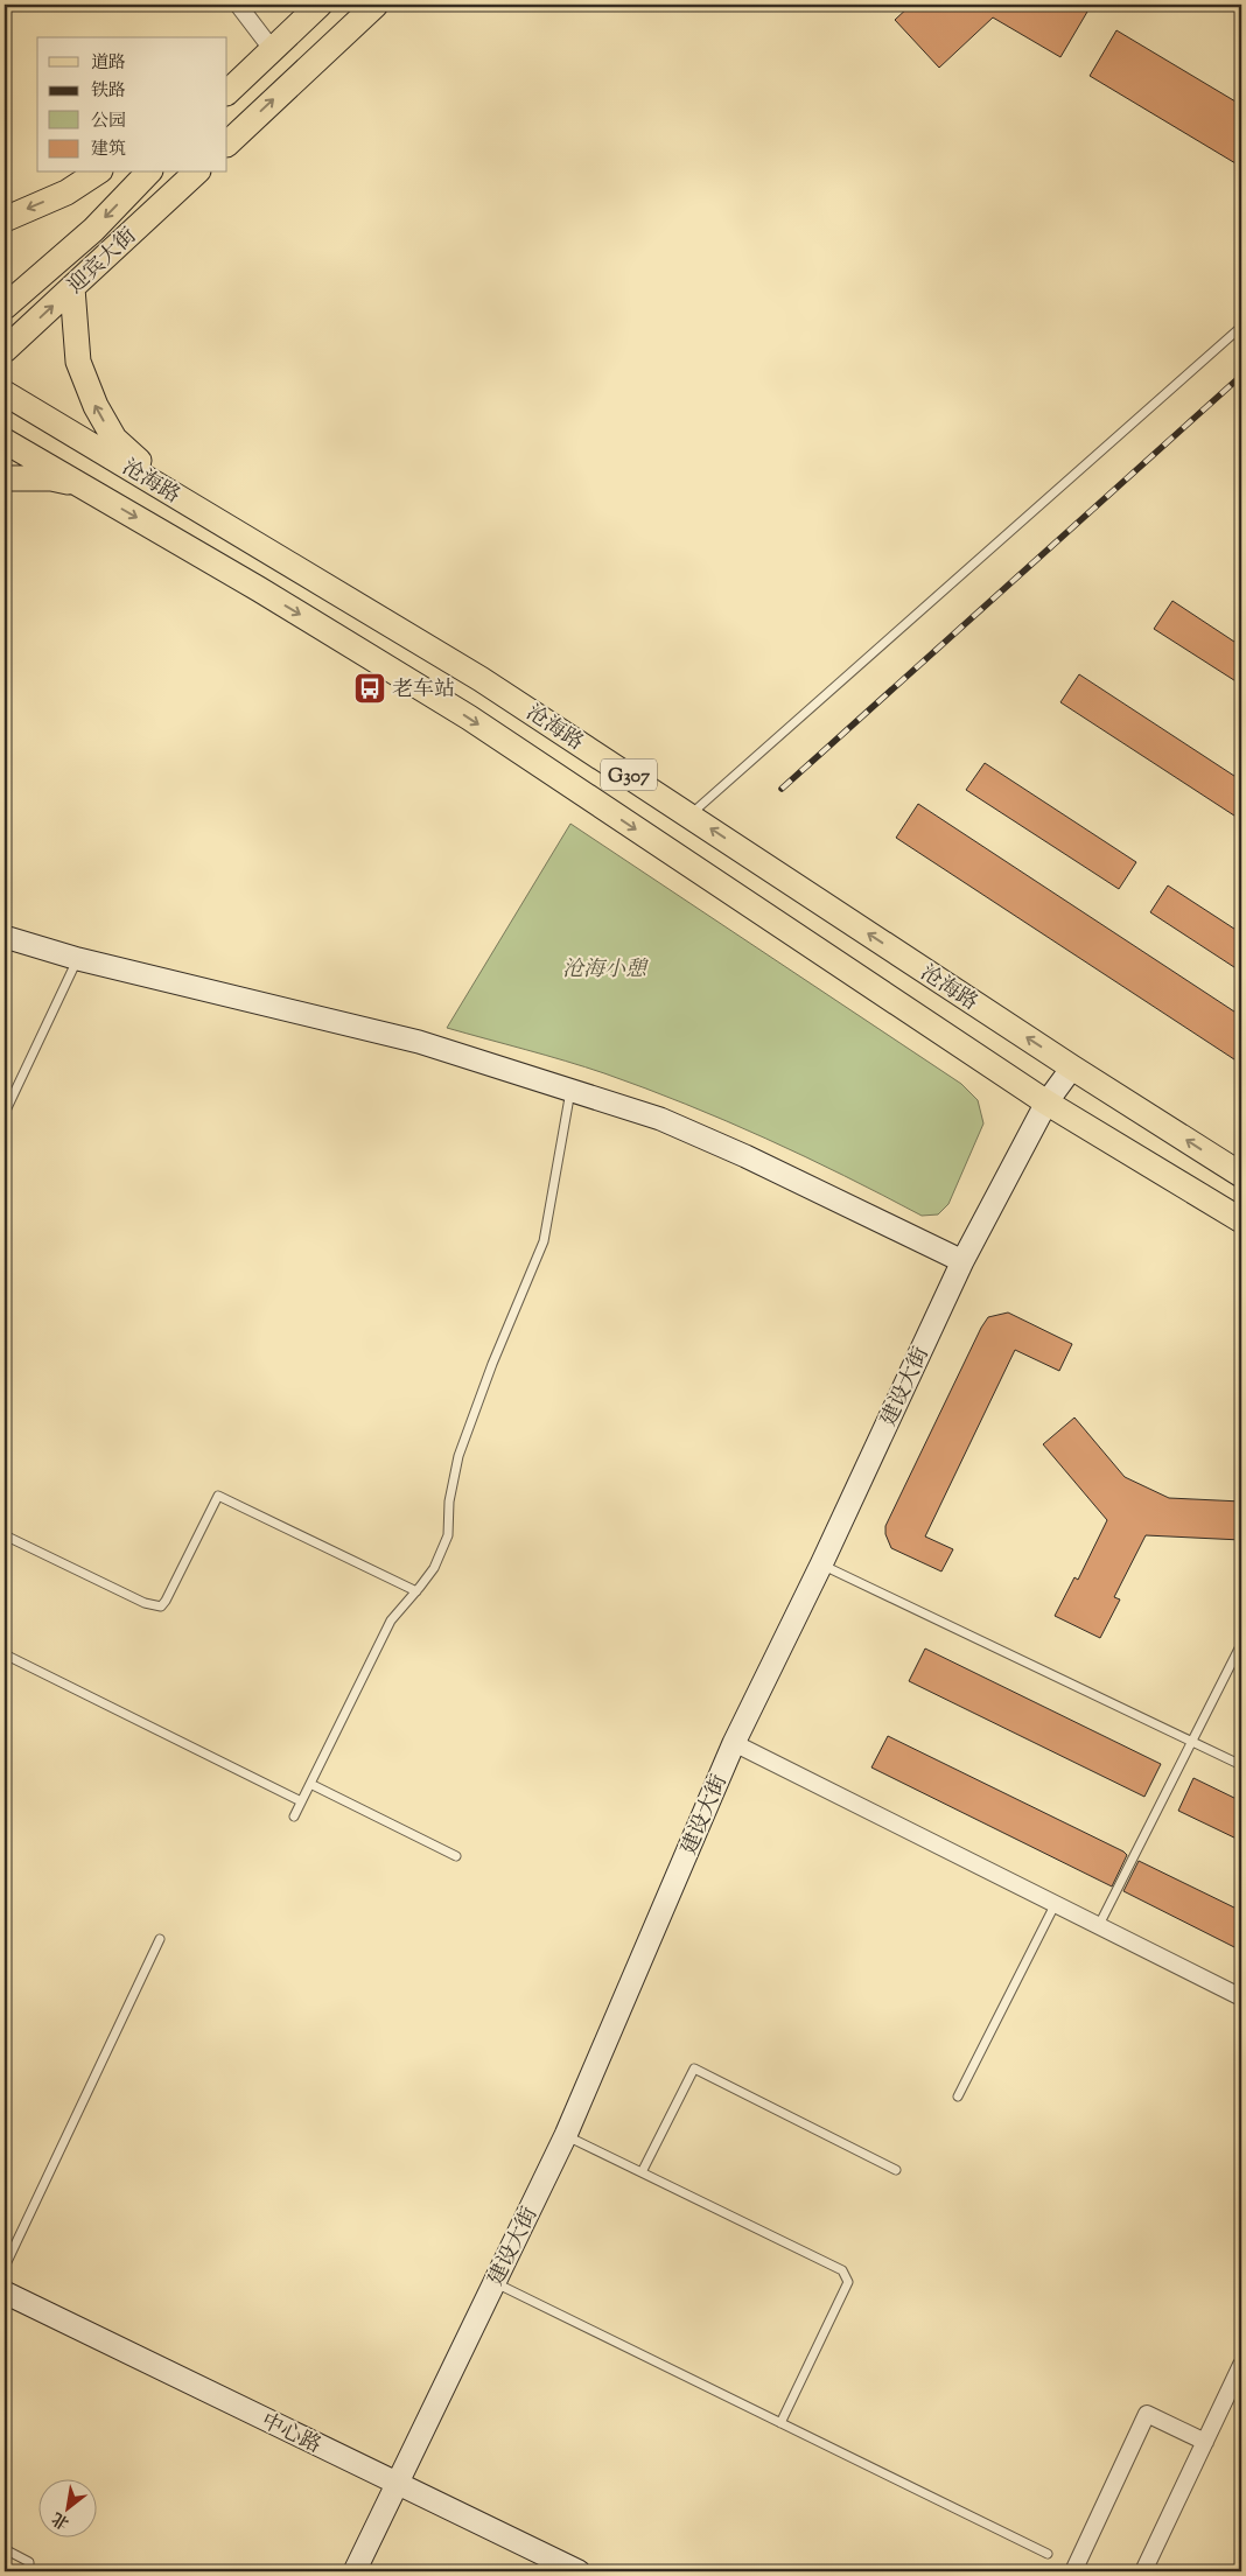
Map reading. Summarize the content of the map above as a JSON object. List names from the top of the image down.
{
  "streets": {
    "main road": ["迎宾大街", "沧海路", "G307"],
    "street": ["建设大街", "中心路"]
  },
  "crossings": [
    ["沧海路", "建设大街"],
    ["建设大街", "中心路"]
  ],
  "parks": ["沧海小憩"],
  "places": {
    "bus stop": ["老车站"]
  },
  "legend": [
    "道路",
    "铁路",
    "公园",
    "建筑"
  ],
  "north": "bottom left"
}
